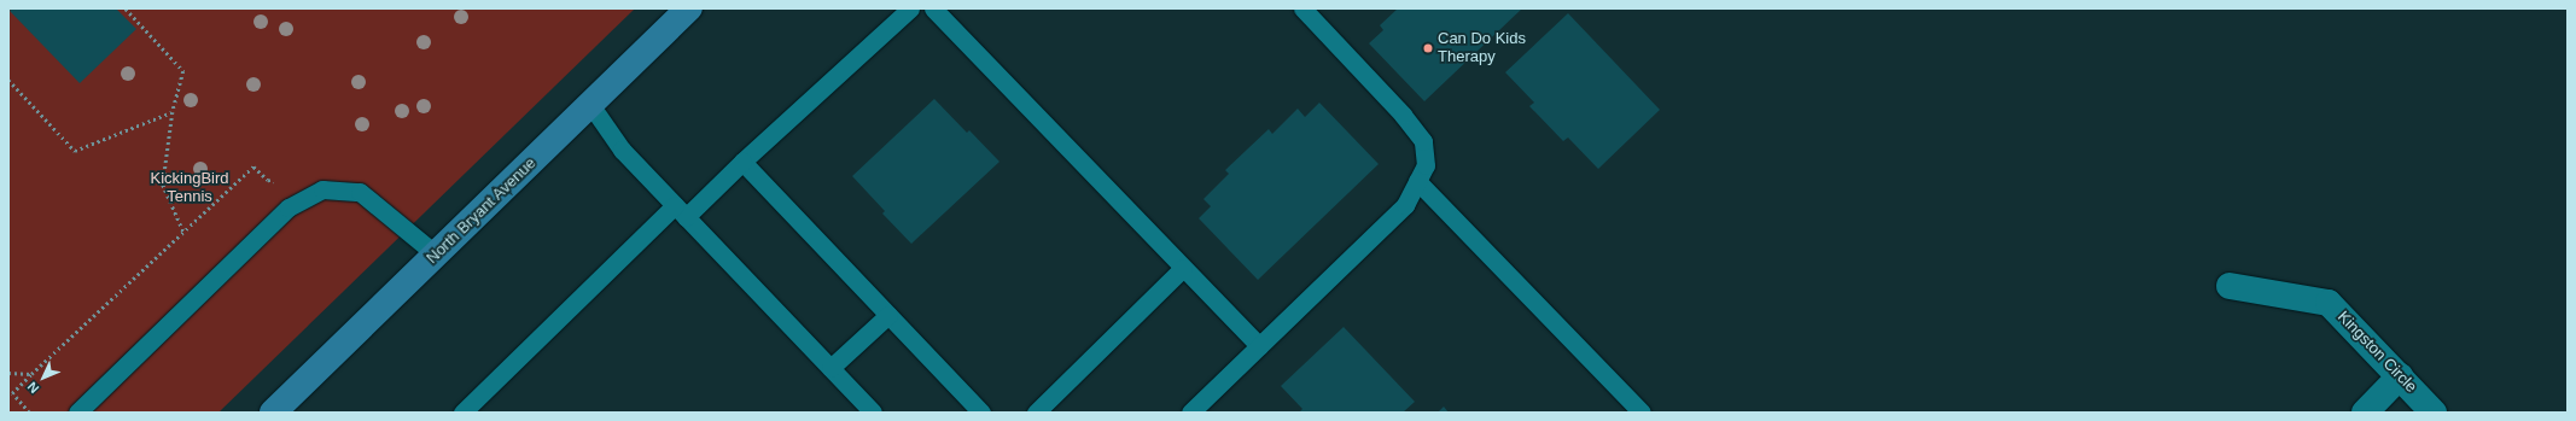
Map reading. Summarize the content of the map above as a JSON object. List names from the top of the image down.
{
  "streets": {
    "main road": ["North Bryant Avenue"],
    "street": ["Kingston Circle"]
  },
  "parks": ["KickingBird Tennis"],
  "places": ["Can Do Kids Therapy"],
  "north": "bottom left"
}
